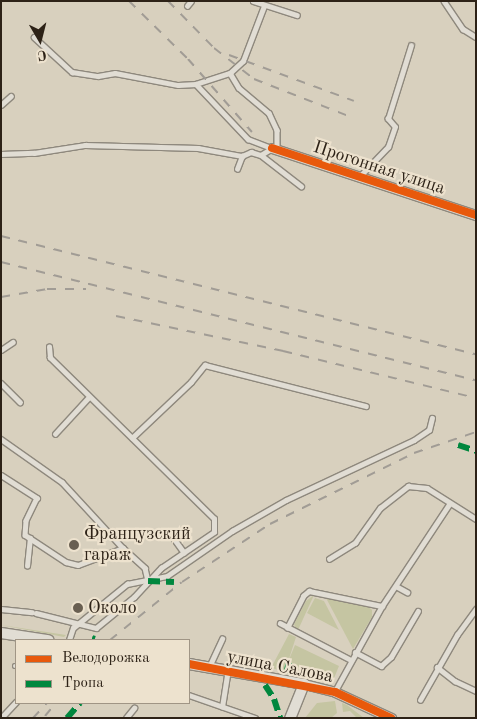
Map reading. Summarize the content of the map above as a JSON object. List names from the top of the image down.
{
  "streets": {
    "street": ["Прогонная улица", "улица Салова"]
  },
  "places": ["Французский гараж", "Около"],
  "legend": ["Велодорожка", "Тропа"],
  "north": "bottom"
}
